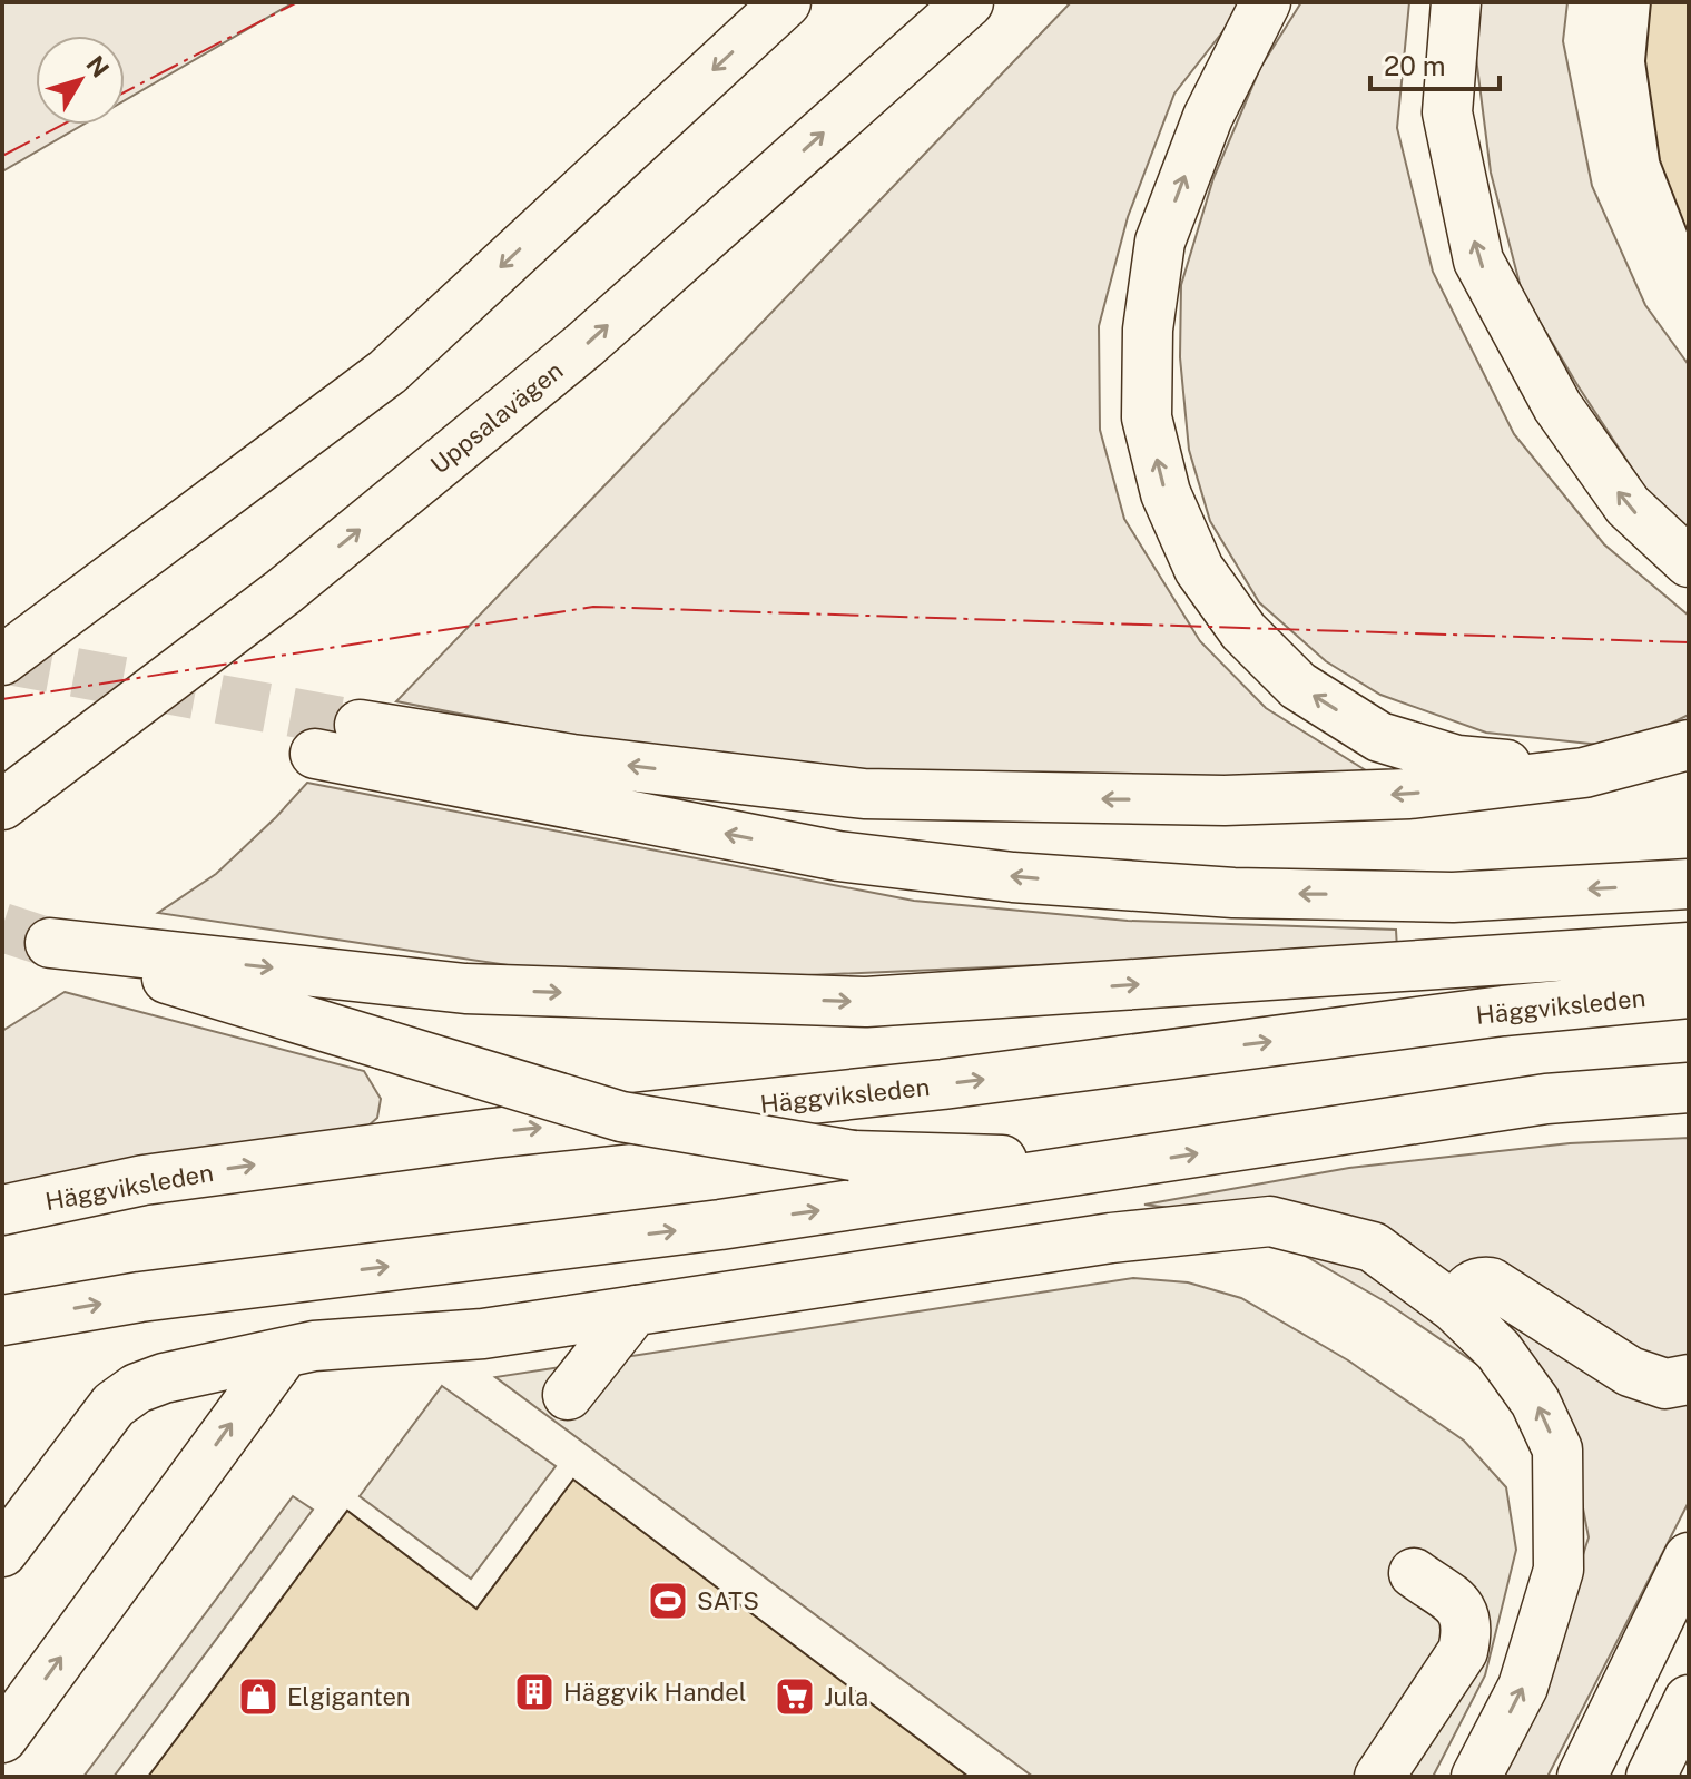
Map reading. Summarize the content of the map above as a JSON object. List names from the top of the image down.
{
  "streets": {
    "main road": ["Uppsalavägen", "Häggviksleden"]
  },
  "places": {
    "sports": ["SATS"],
    "building": ["Häggvik Handel"],
    "shop": ["Elgiganten"],
    "supermarket": ["Jula"]
  },
  "scale_bar": "20 m",
  "north": "top right"
}
